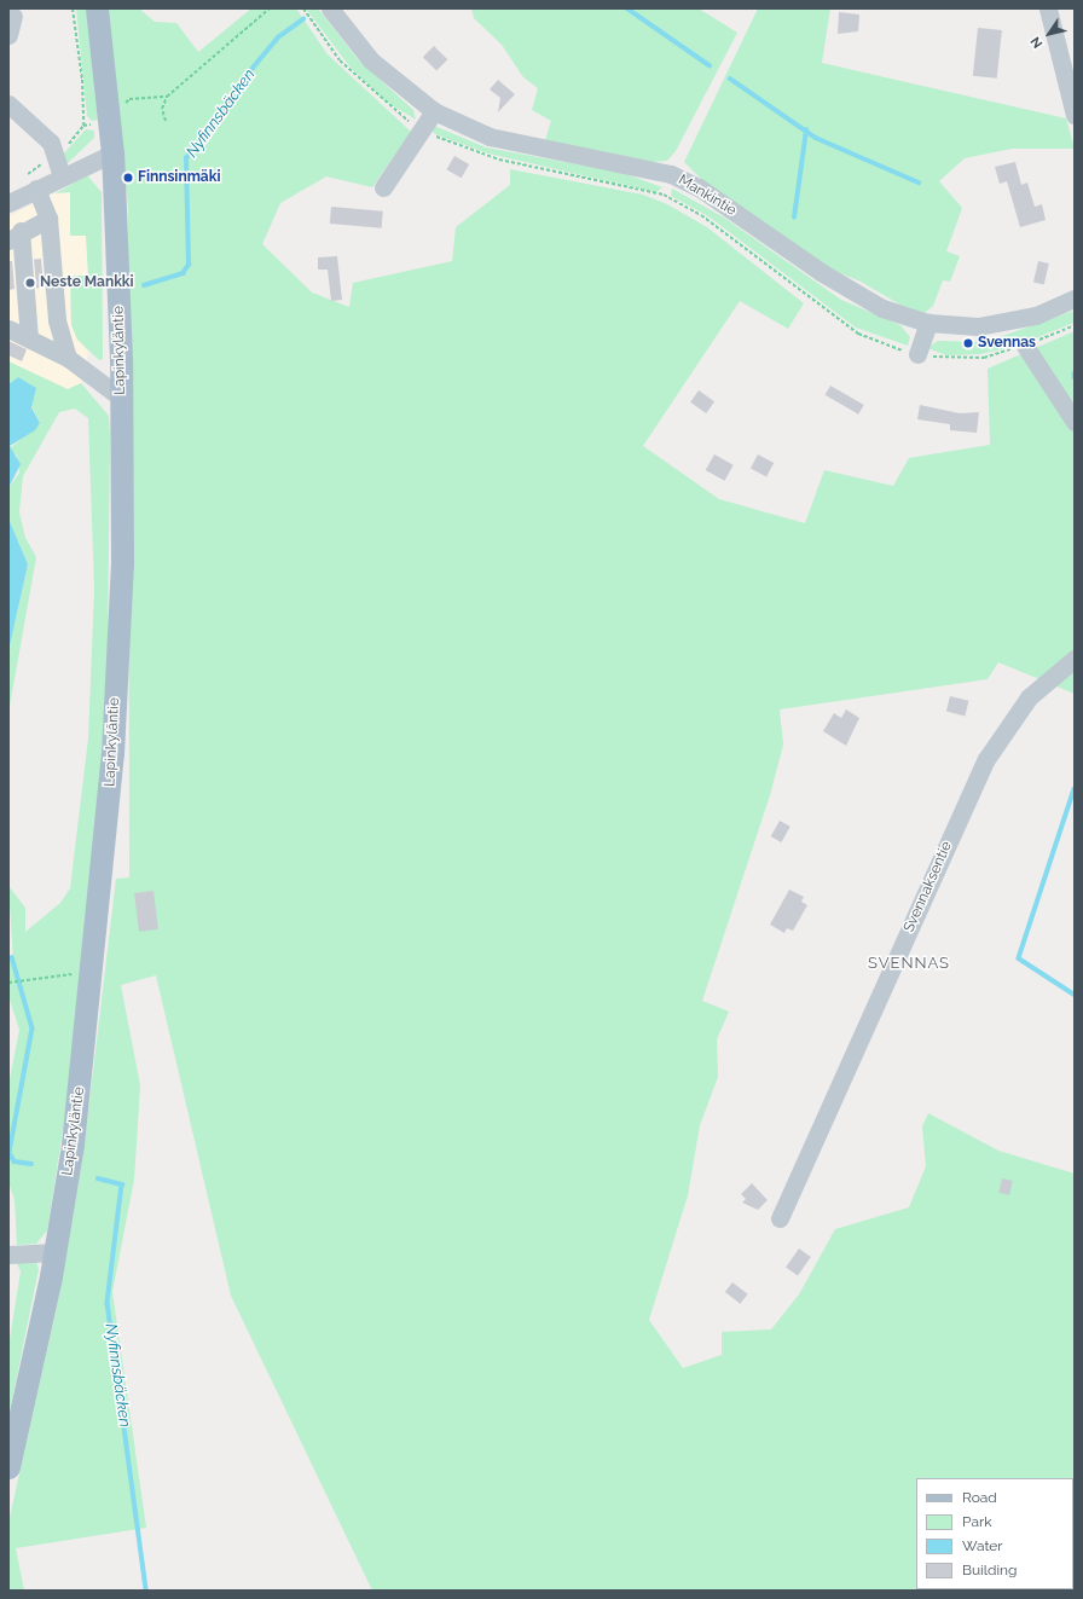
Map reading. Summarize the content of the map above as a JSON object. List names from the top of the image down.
{
  "streets": {
    "main road": ["Lapinkyläntie"],
    "street": ["Mankintie", "Svennaksentie"]
  },
  "districts": ["SVENNAS"],
  "water": ["Nyfinnsbäcken"],
  "places": ["Finnsinmäki", "Neste Mankki", "Svennas"],
  "legend": [
    "Road",
    "Park",
    "Water",
    "Building"
  ],
  "north": "bottom left"
}
